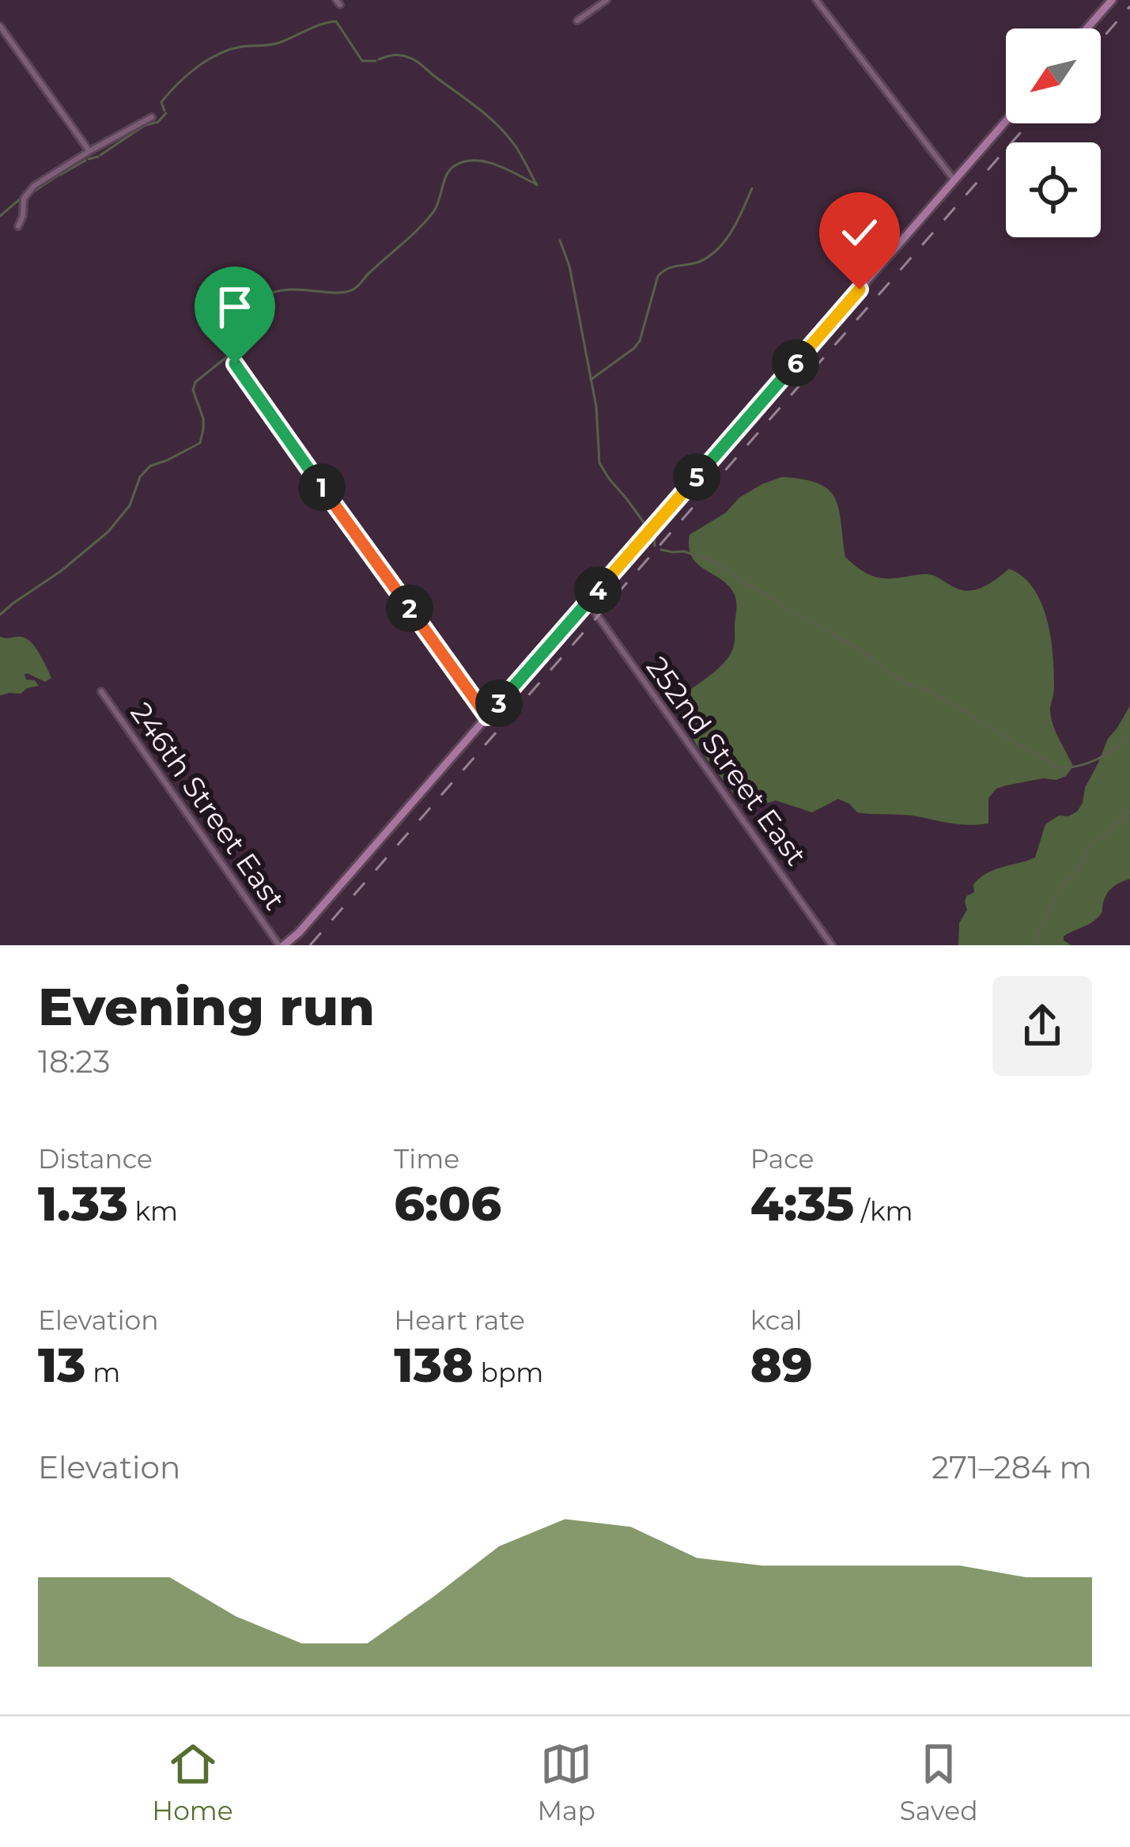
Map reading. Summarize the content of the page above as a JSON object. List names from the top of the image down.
{
  "streets": {
    "street": ["252nd Street East", "246th Street East"]
  },
  "north": "bottom left",
  "page": {
    "pins": [
      "6",
      "5",
      "1",
      "4",
      "2",
      "3"
    ],
    "heading": ["Evening run", "18:23"],
    "stats": [
      ["Distance", "1.33 km"],
      ["Time", "6:06"],
      ["Pace", "4:35 /km"],
      ["Elevation", "13 m"],
      ["Heart rate", "138 bpm"],
      ["kcal", "89"]
    ],
    "chart": ["Elevation", "271–284 m"],
    "tabs": ["Home", "Map", "Saved"]
  }
}
